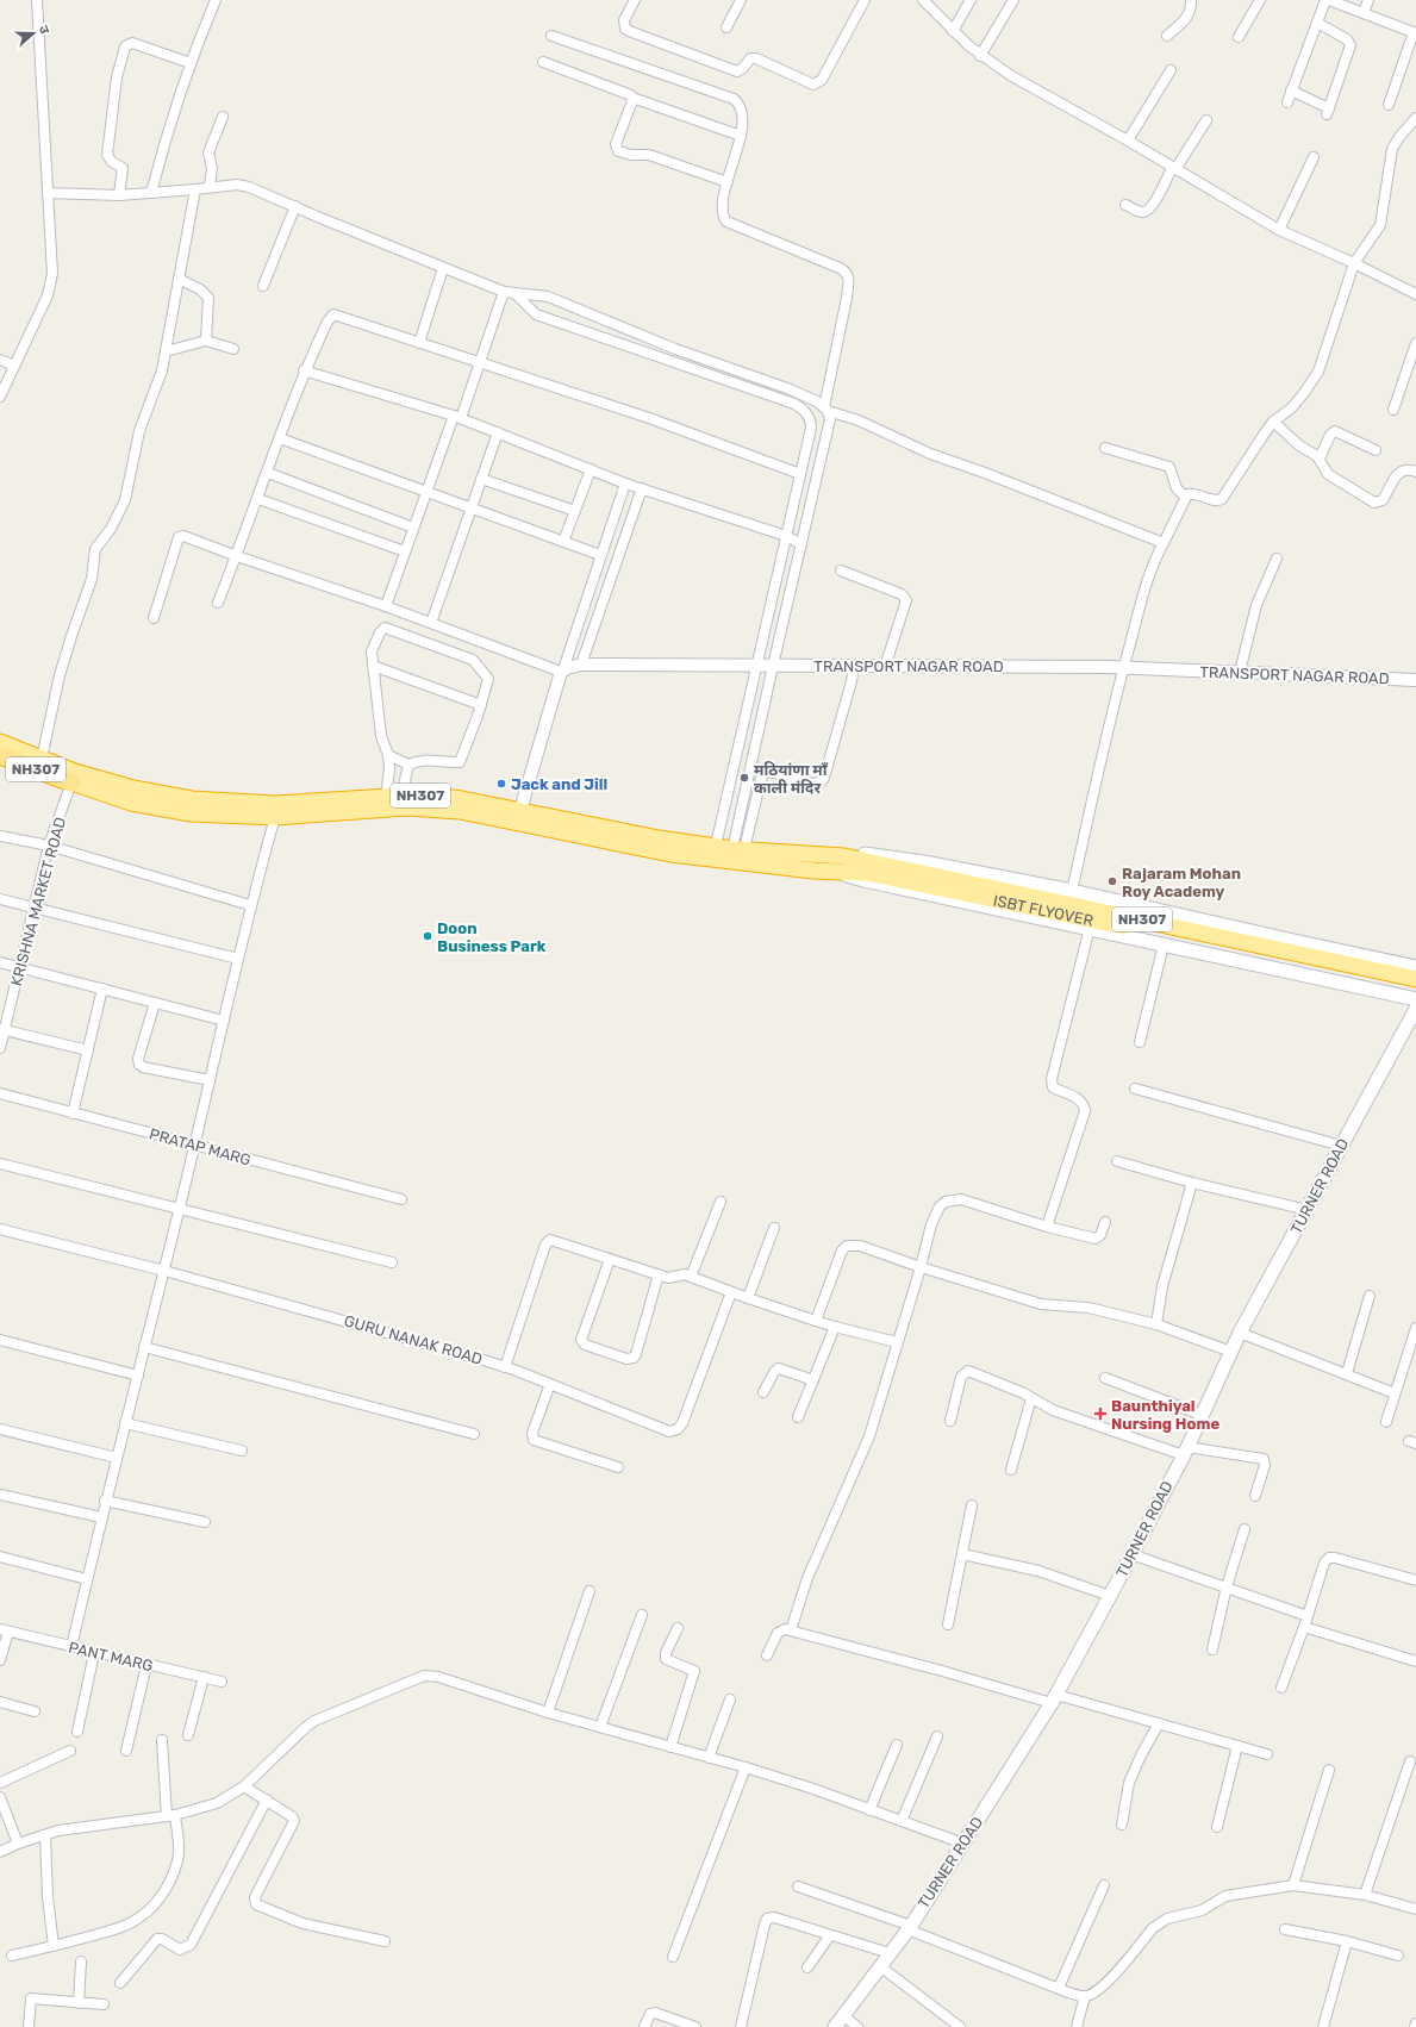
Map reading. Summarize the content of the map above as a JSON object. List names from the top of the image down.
{
  "streets": {
    "highway": ["NH307", "ISBT FLYOVER"],
    "main road": ["TURNER ROAD"],
    "street": [
      "TRANSPORT NAGAR ROAD",
      "KRISHNA MARKET ROAD",
      "PRATAP MARG",
      "GURU NANAK ROAD",
      "PANT MARG"
    ]
  },
  "crossings": [
    ["NH307", "KRISHNA MARKET ROAD"],
    ["NH307", "ISBT FLYOVER"]
  ],
  "places": {
    "other": [
      "मठियांणा माँ काली मंदिर",
      "Jack and Jill",
      "Rajaram Mohan Roy Academy",
      "Doon Business Park"
    ],
    "health": ["Baunthiyal Nursing Home"]
  },
  "north": "right"
}
